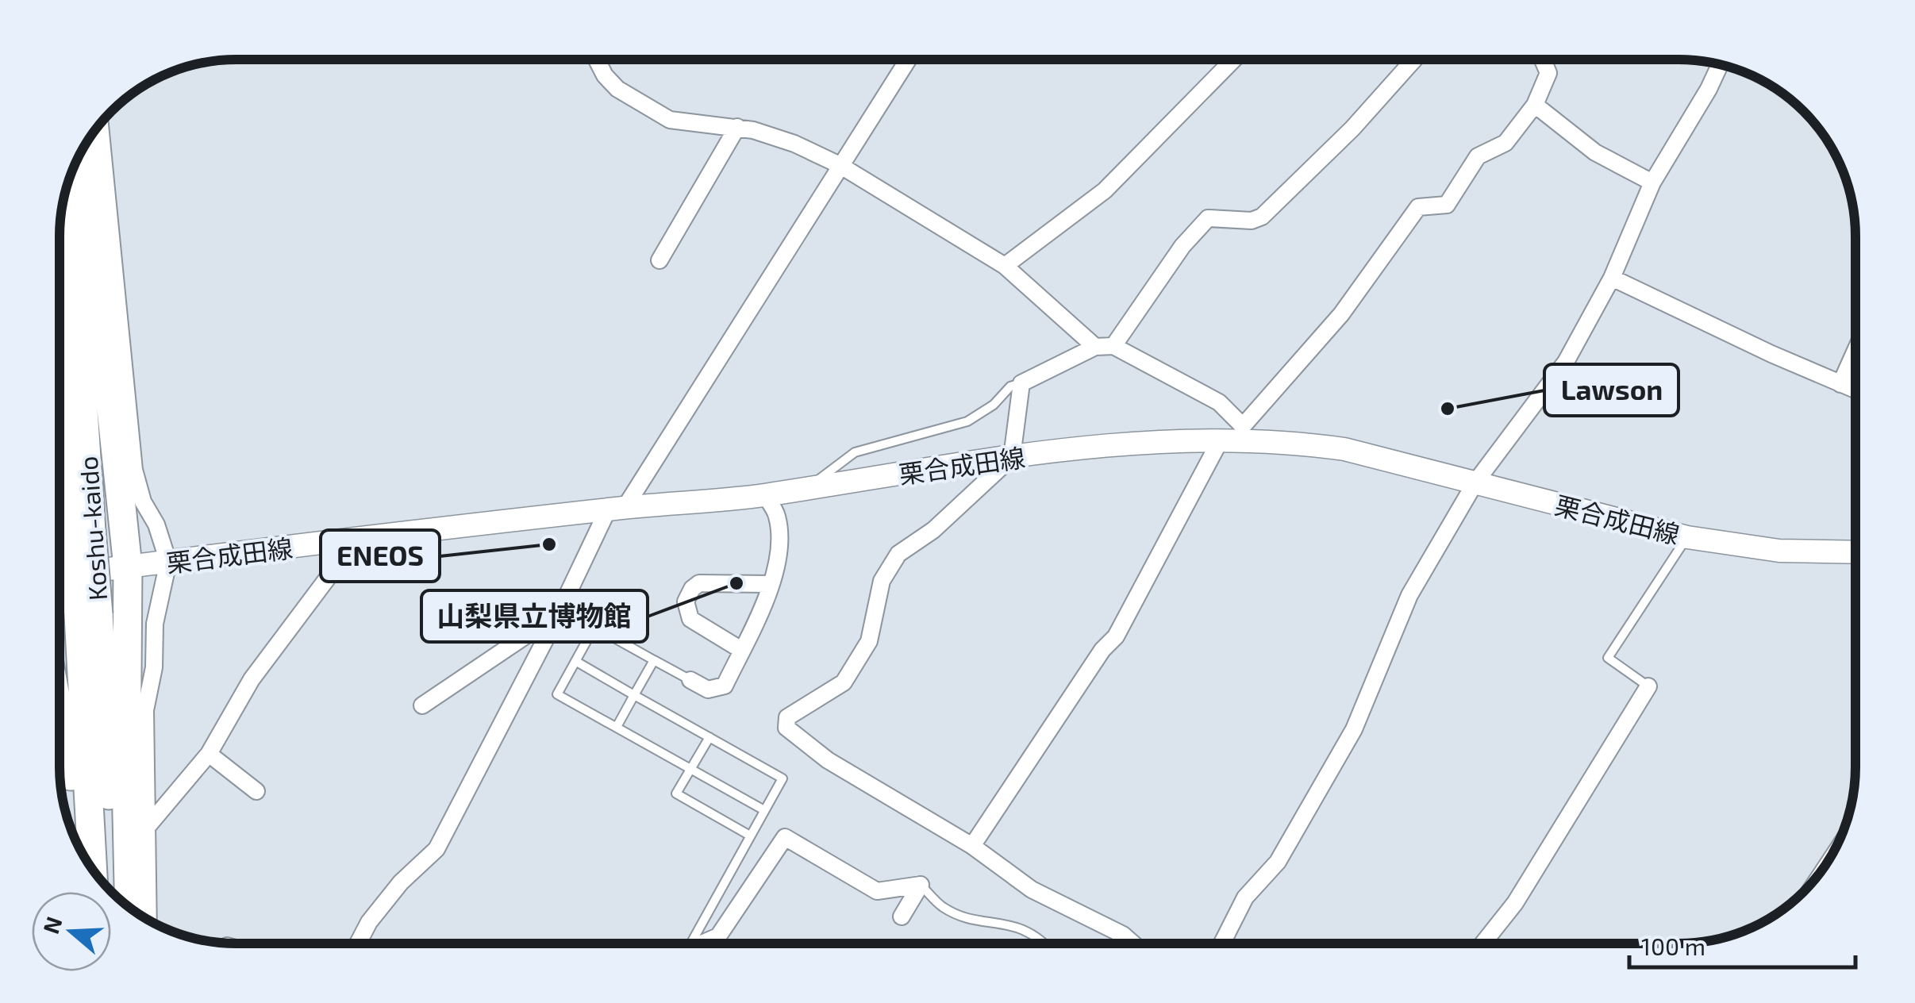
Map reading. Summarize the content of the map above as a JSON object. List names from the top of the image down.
{
  "streets": {
    "highway": ["Koshu-kaido"],
    "main road": ["栗合成田線"]
  },
  "places": ["Lawson", "ENEOS", "山梨県立博物館"],
  "scale_bar": "100 m",
  "north": "left"
}
